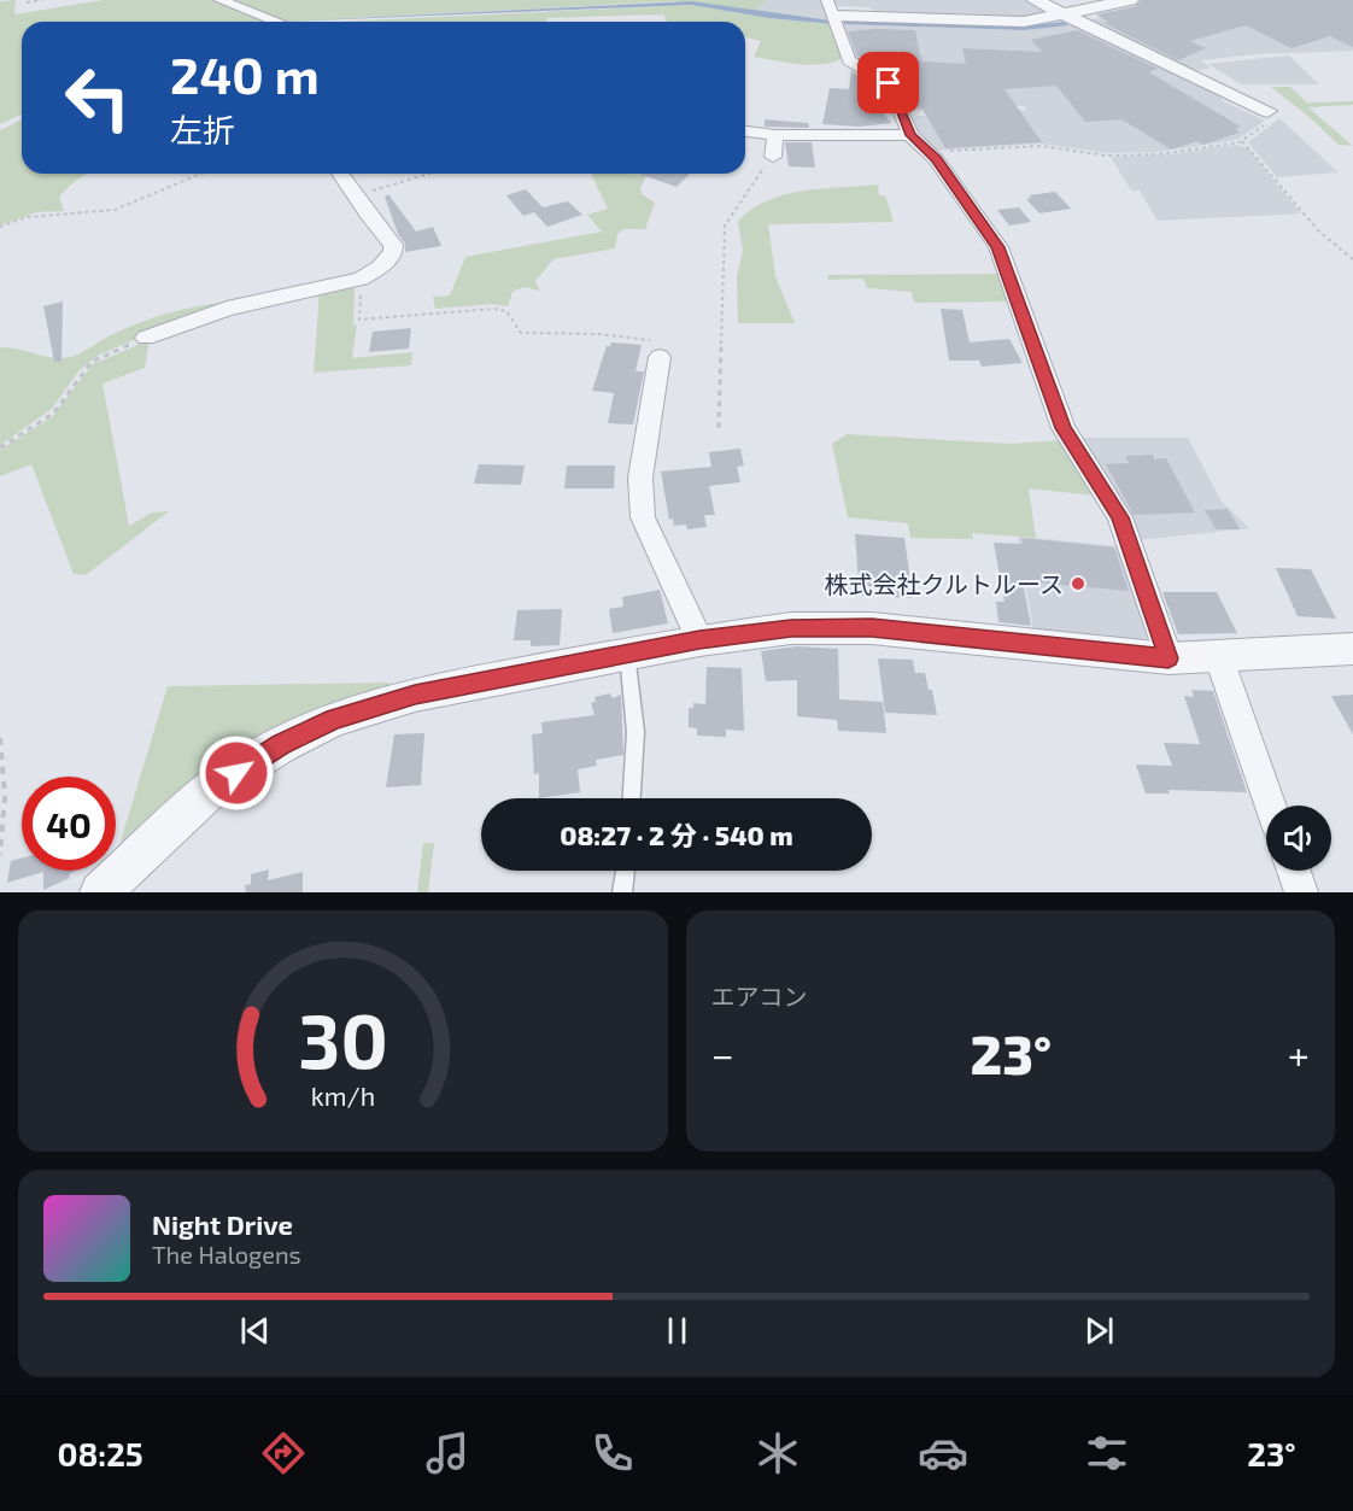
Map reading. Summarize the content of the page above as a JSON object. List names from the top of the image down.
{
  "places": ["株式会社クルトルース"],
  "page": {
    "turn": ["240 m", "左折"],
    "limit": "40",
    "trip": "08:27 · 2 分 · 540 m",
    "tile": "エアコン",
    "heat": ["−", "23°", "+"],
    "song": ["Night Drive", "The Halogens"],
    "tabs": ["08:25", "23°"],
    "gauge": ["30", "km/h"]
  }
}
